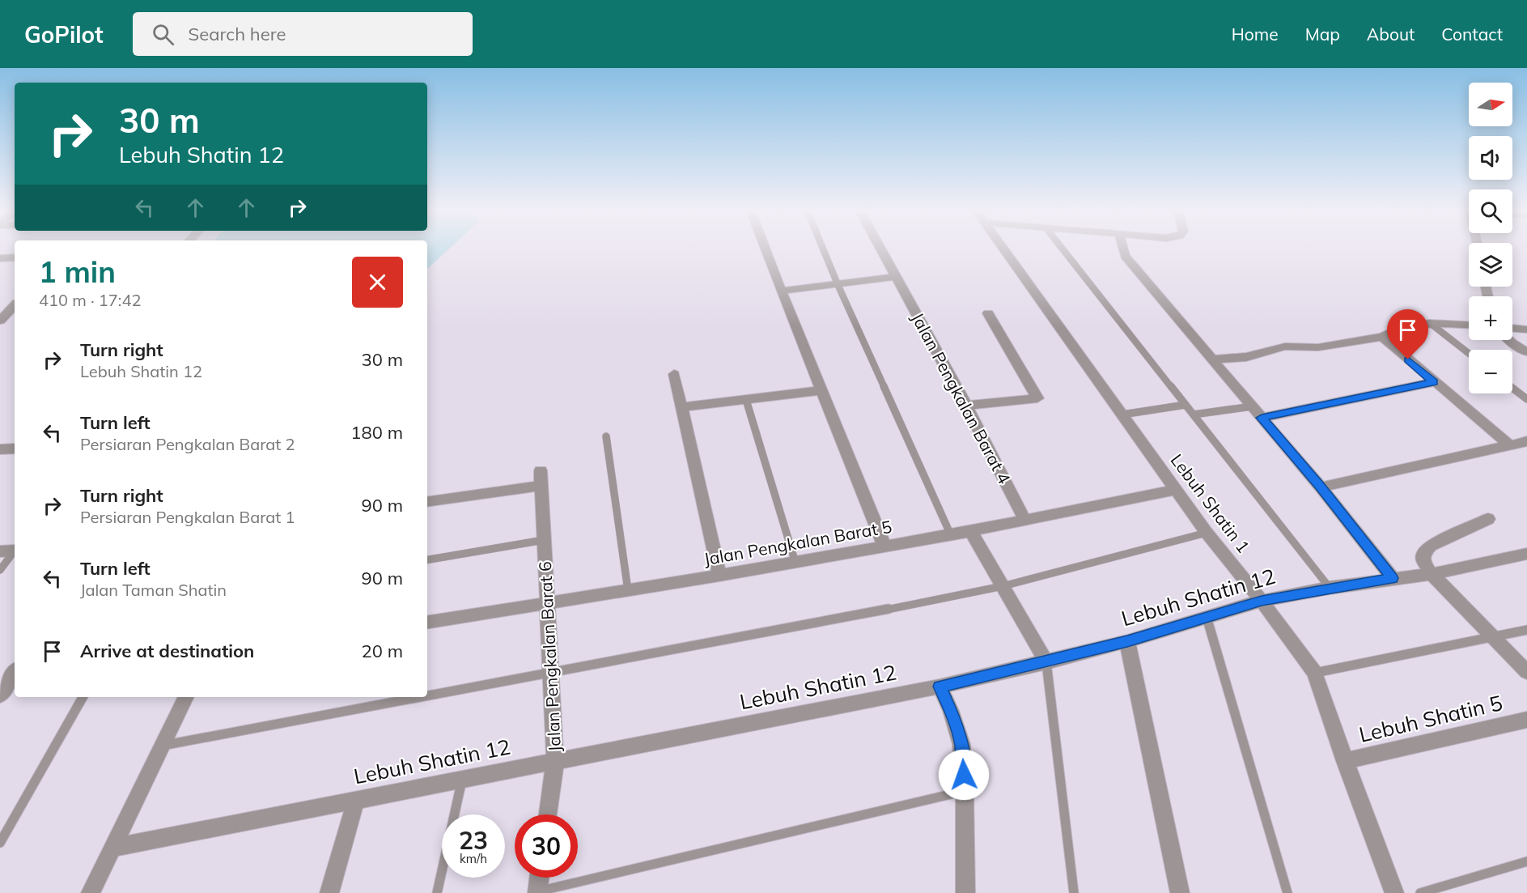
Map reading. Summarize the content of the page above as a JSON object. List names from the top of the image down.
{
  "streets": {
    "street": [
      "Jalan Pengkalan Barat 4",
      "Lebuh Shatin 1",
      "Jalan Pengkalan Barat 5",
      "Lebuh Shatin 12",
      "Jalan Pengkalan Barat 6",
      "Lebuh Shatin 5"
    ]
  },
  "crossings": [
    ["Jalan Pengkalan Barat 4", "Jalan Pengkalan Barat 5"],
    ["Lebuh Shatin 1", "Jalan Pengkalan Barat 5"],
    ["Lebuh Shatin 1", "Lebuh Shatin 12"],
    ["Lebuh Shatin 1", "Lebuh Shatin 5"],
    ["Jalan Pengkalan Barat 5", "Jalan Pengkalan Barat 6"],
    ["Lebuh Shatin 12", "Jalan Pengkalan Barat 6"]
  ],
  "north": "right",
  "page": {
    "header": "GoPilot",
    "search": "Search here",
    "nav": [
      "Home",
      "Map",
      "About",
      "Contact"
    ],
    "map_buttons": ["+", "−"],
    "turn": ["30 m", "Lebuh Shatin 12"],
    "heading": ["1 min", "410 m · 17:42"],
    "list": [
      {
        "name": "Turn right",
        "note": "Lebuh Shatin 12",
        "value": "30 m"
      },
      {
        "name": "Turn left",
        "note": "Persiaran Pengkalan Barat 2",
        "value": "180 m"
      },
      {
        "name": "Turn right",
        "note": "Persiaran Pengkalan Barat 1",
        "value": "90 m"
      },
      {
        "name": "Turn left",
        "note": "Jalan Taman Shatin",
        "value": "90 m"
      },
      {
        "name": "Arrive at destination",
        "value": "20 m"
      }
    ],
    "speed": "23 km/h",
    "limit": "30"
  }
}
